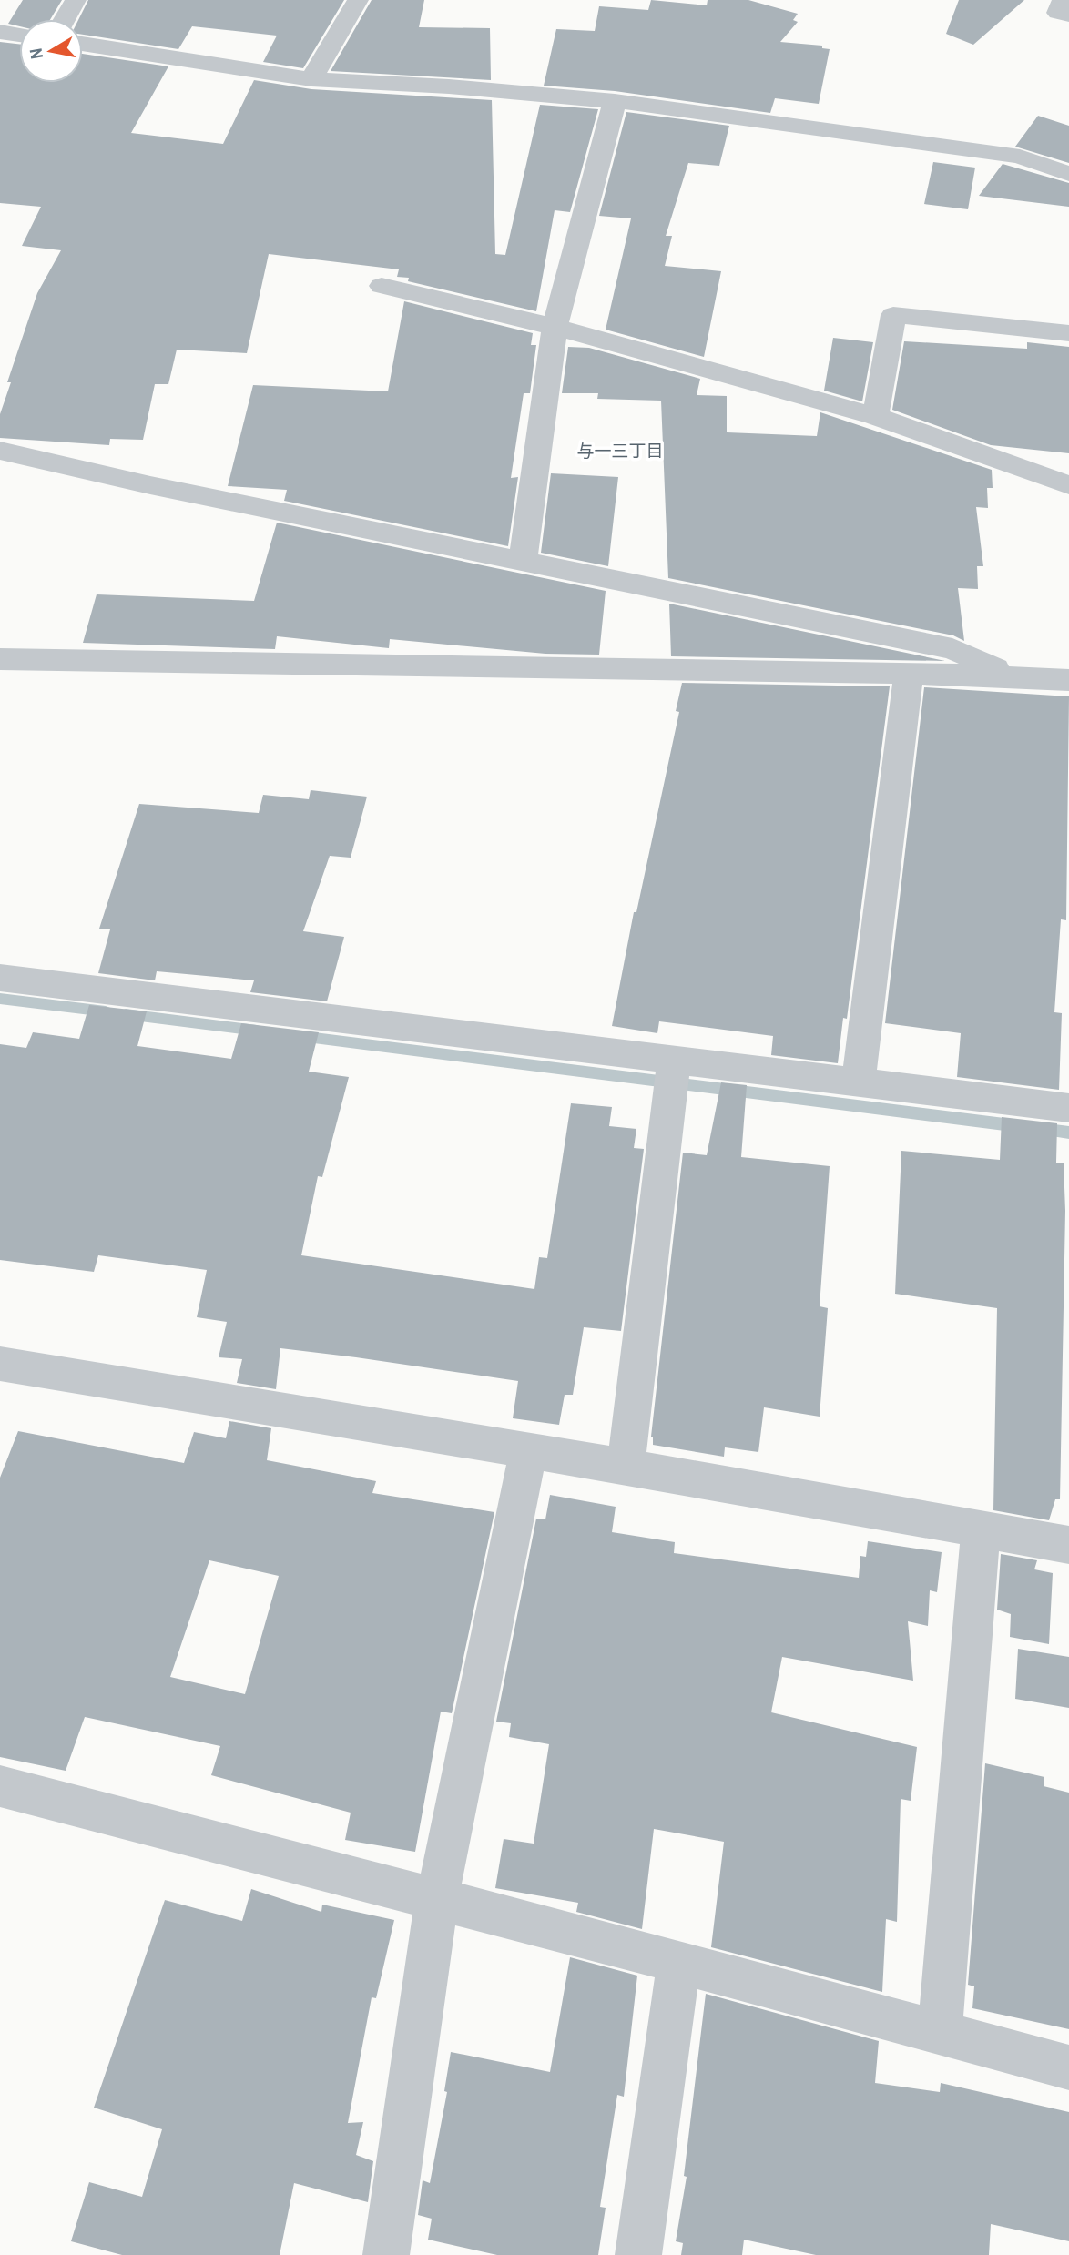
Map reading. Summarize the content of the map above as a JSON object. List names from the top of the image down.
{
  "districts": ["与一三丁目"],
  "north": "left"
}
